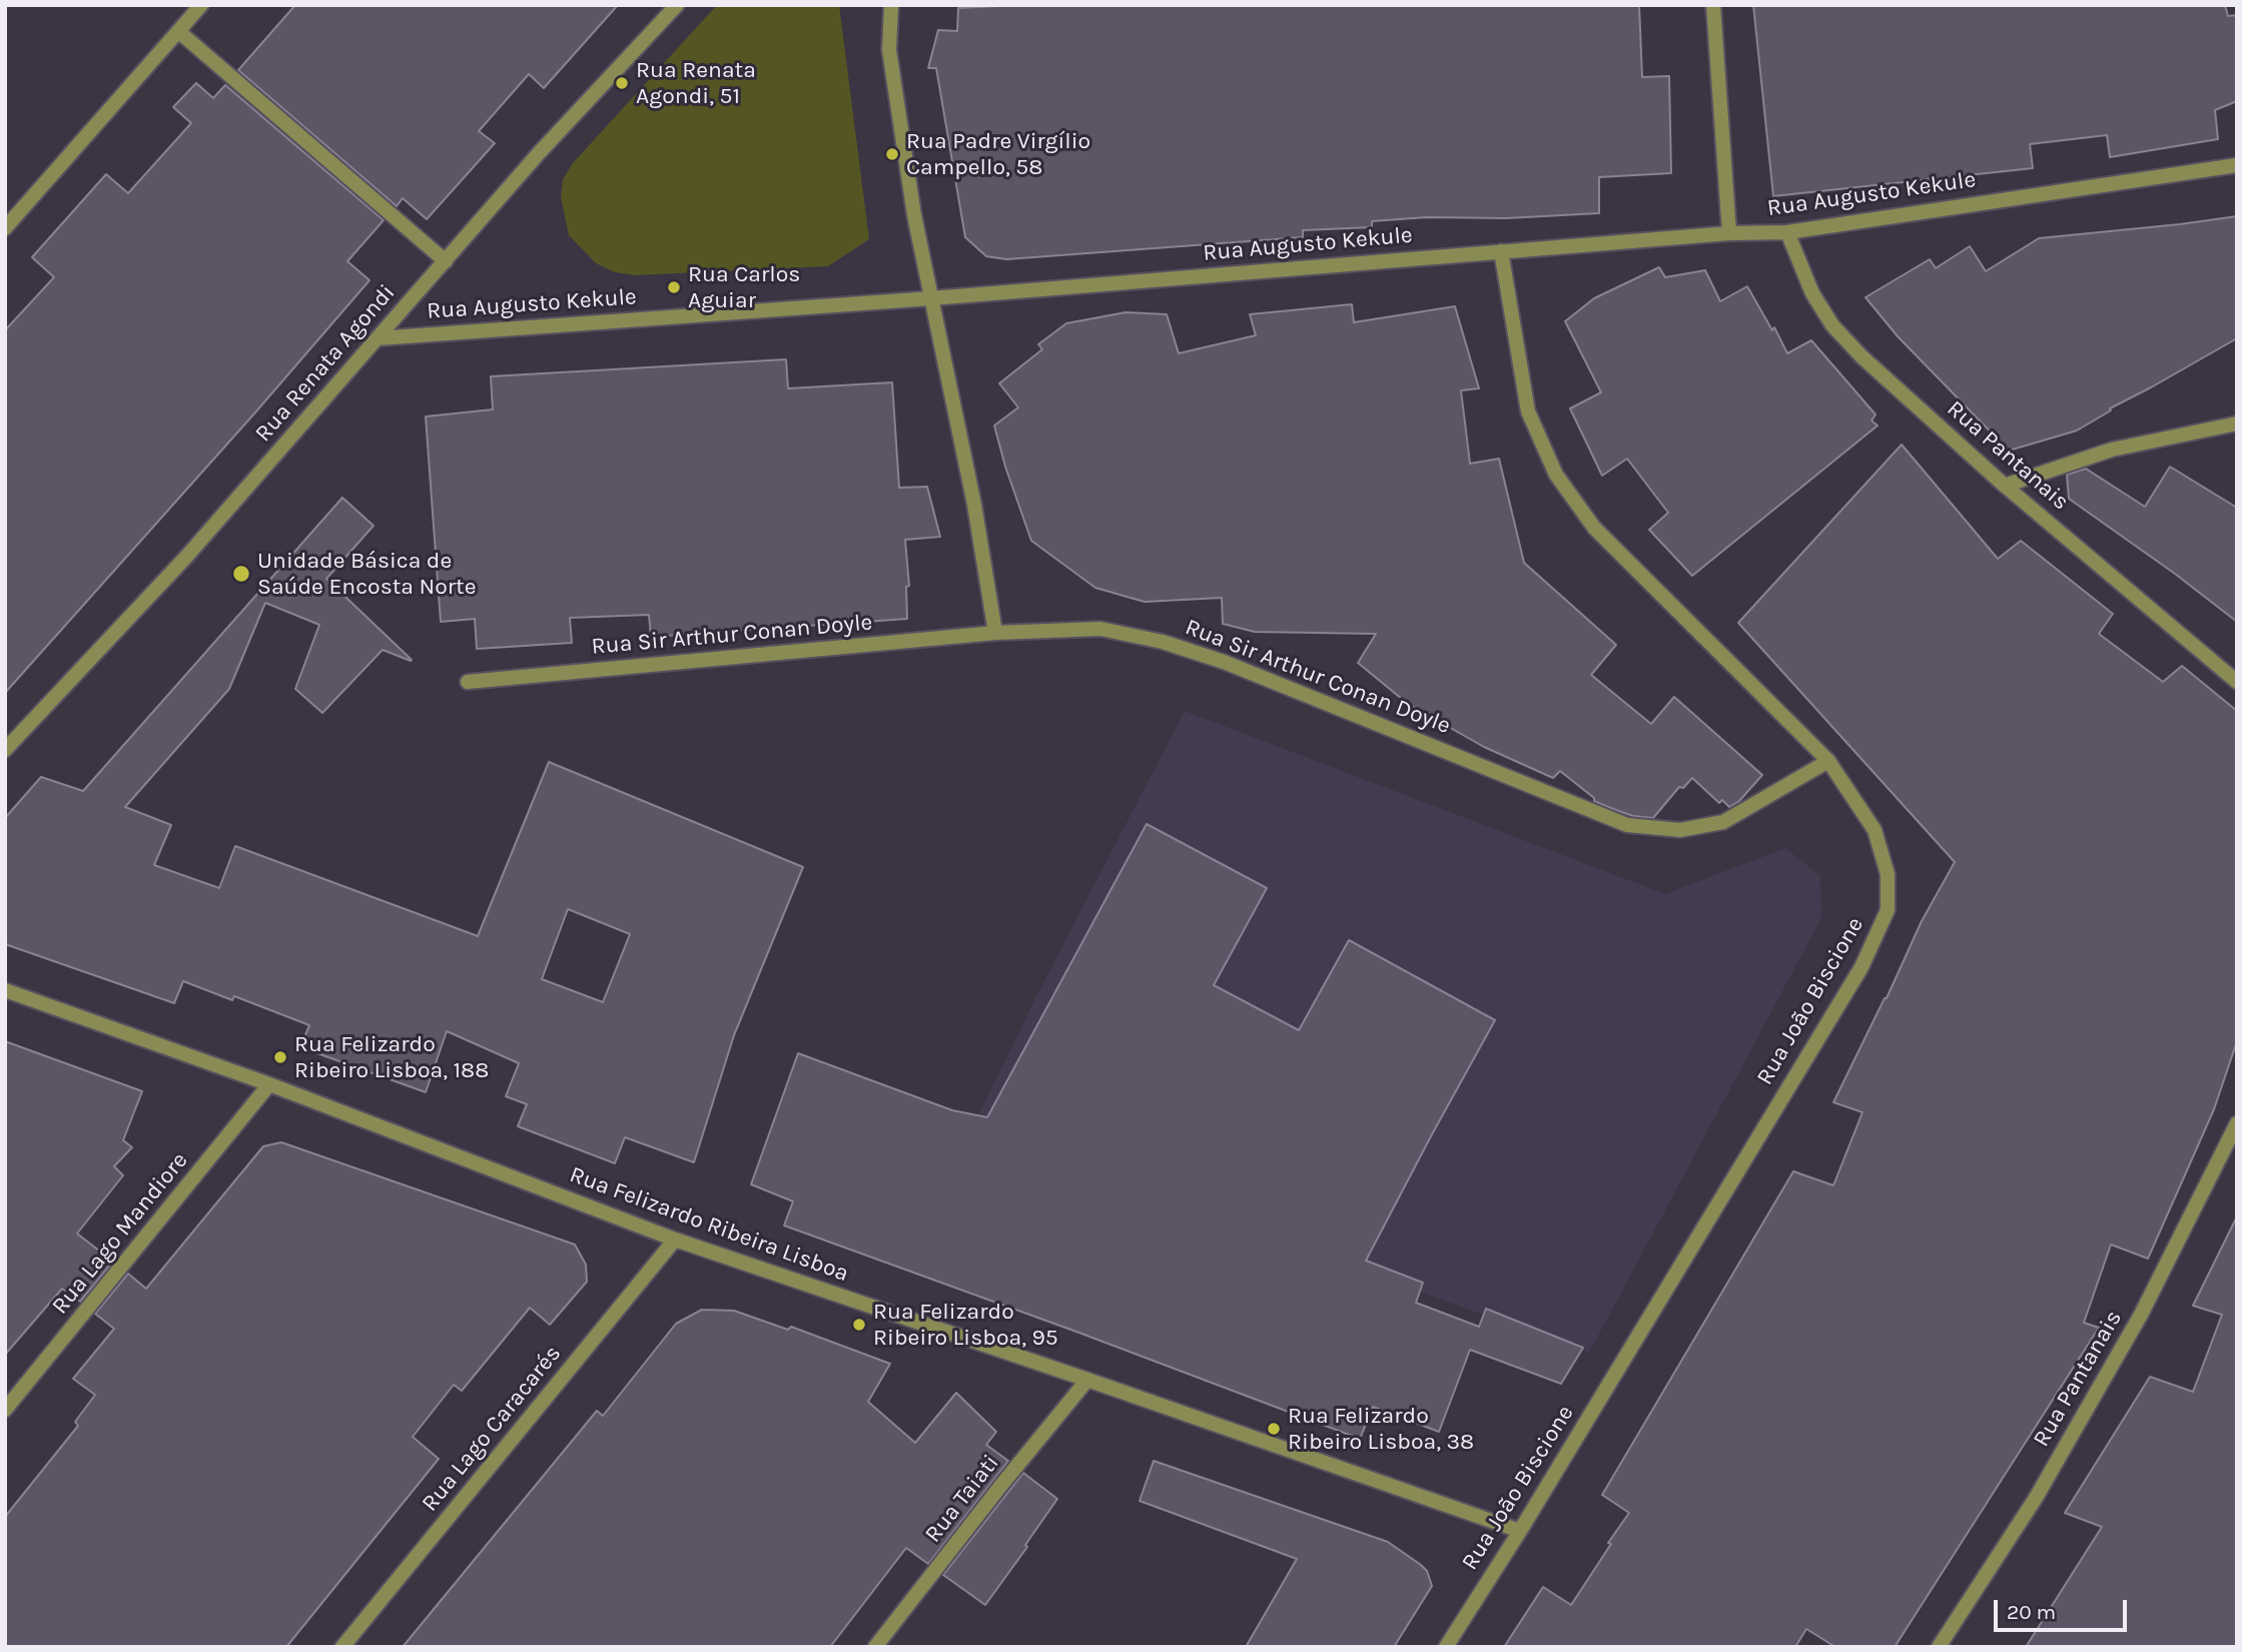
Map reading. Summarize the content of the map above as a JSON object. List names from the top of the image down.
{
  "streets": {
    "street": [
      "Rua Augusto Kekule",
      "Rua Renata Agondi",
      "Rua Pantanais",
      "Rua Sir Arthur Conan Doyle",
      "Rua João Biscione",
      "Rua Felizardo Ribeira Lisboa",
      "Rua Lago Mandiore",
      "Rua Lago Caracarés",
      "Rua Taiati"
    ]
  },
  "crossings": [
    ["Rua Augusto Kekule", "Rua Renata Agondi"],
    ["Rua Augusto Kekule", "Rua Pantanais"],
    ["Rua Augusto Kekule", "Rua João Biscione"],
    ["Rua Sir Arthur Conan Doyle", "Rua João Biscione"],
    ["Rua João Biscione", "Rua Felizardo Ribeira Lisboa"],
    ["Rua Felizardo Ribeira Lisboa", "Rua Lago Mandiore"],
    ["Rua Felizardo Ribeira Lisboa", "Rua Lago Caracarés"],
    ["Rua Felizardo Ribeira Lisboa", "Rua Taiati"]
  ],
  "places": [
    "Rua Renata Agondi, 51",
    "Rua Padre Virgílio Campello, 58",
    "Rua Carlos Aguiar",
    "Unidade Básica de Saúde Encosta Norte",
    "Rua Felizardo Ribeiro Lisboa, 188",
    "Rua Felizardo Ribeiro Lisboa, 95",
    "Rua Felizardo Ribeiro Lisboa, 38"
  ],
  "scale_bar": "20 m"
}
